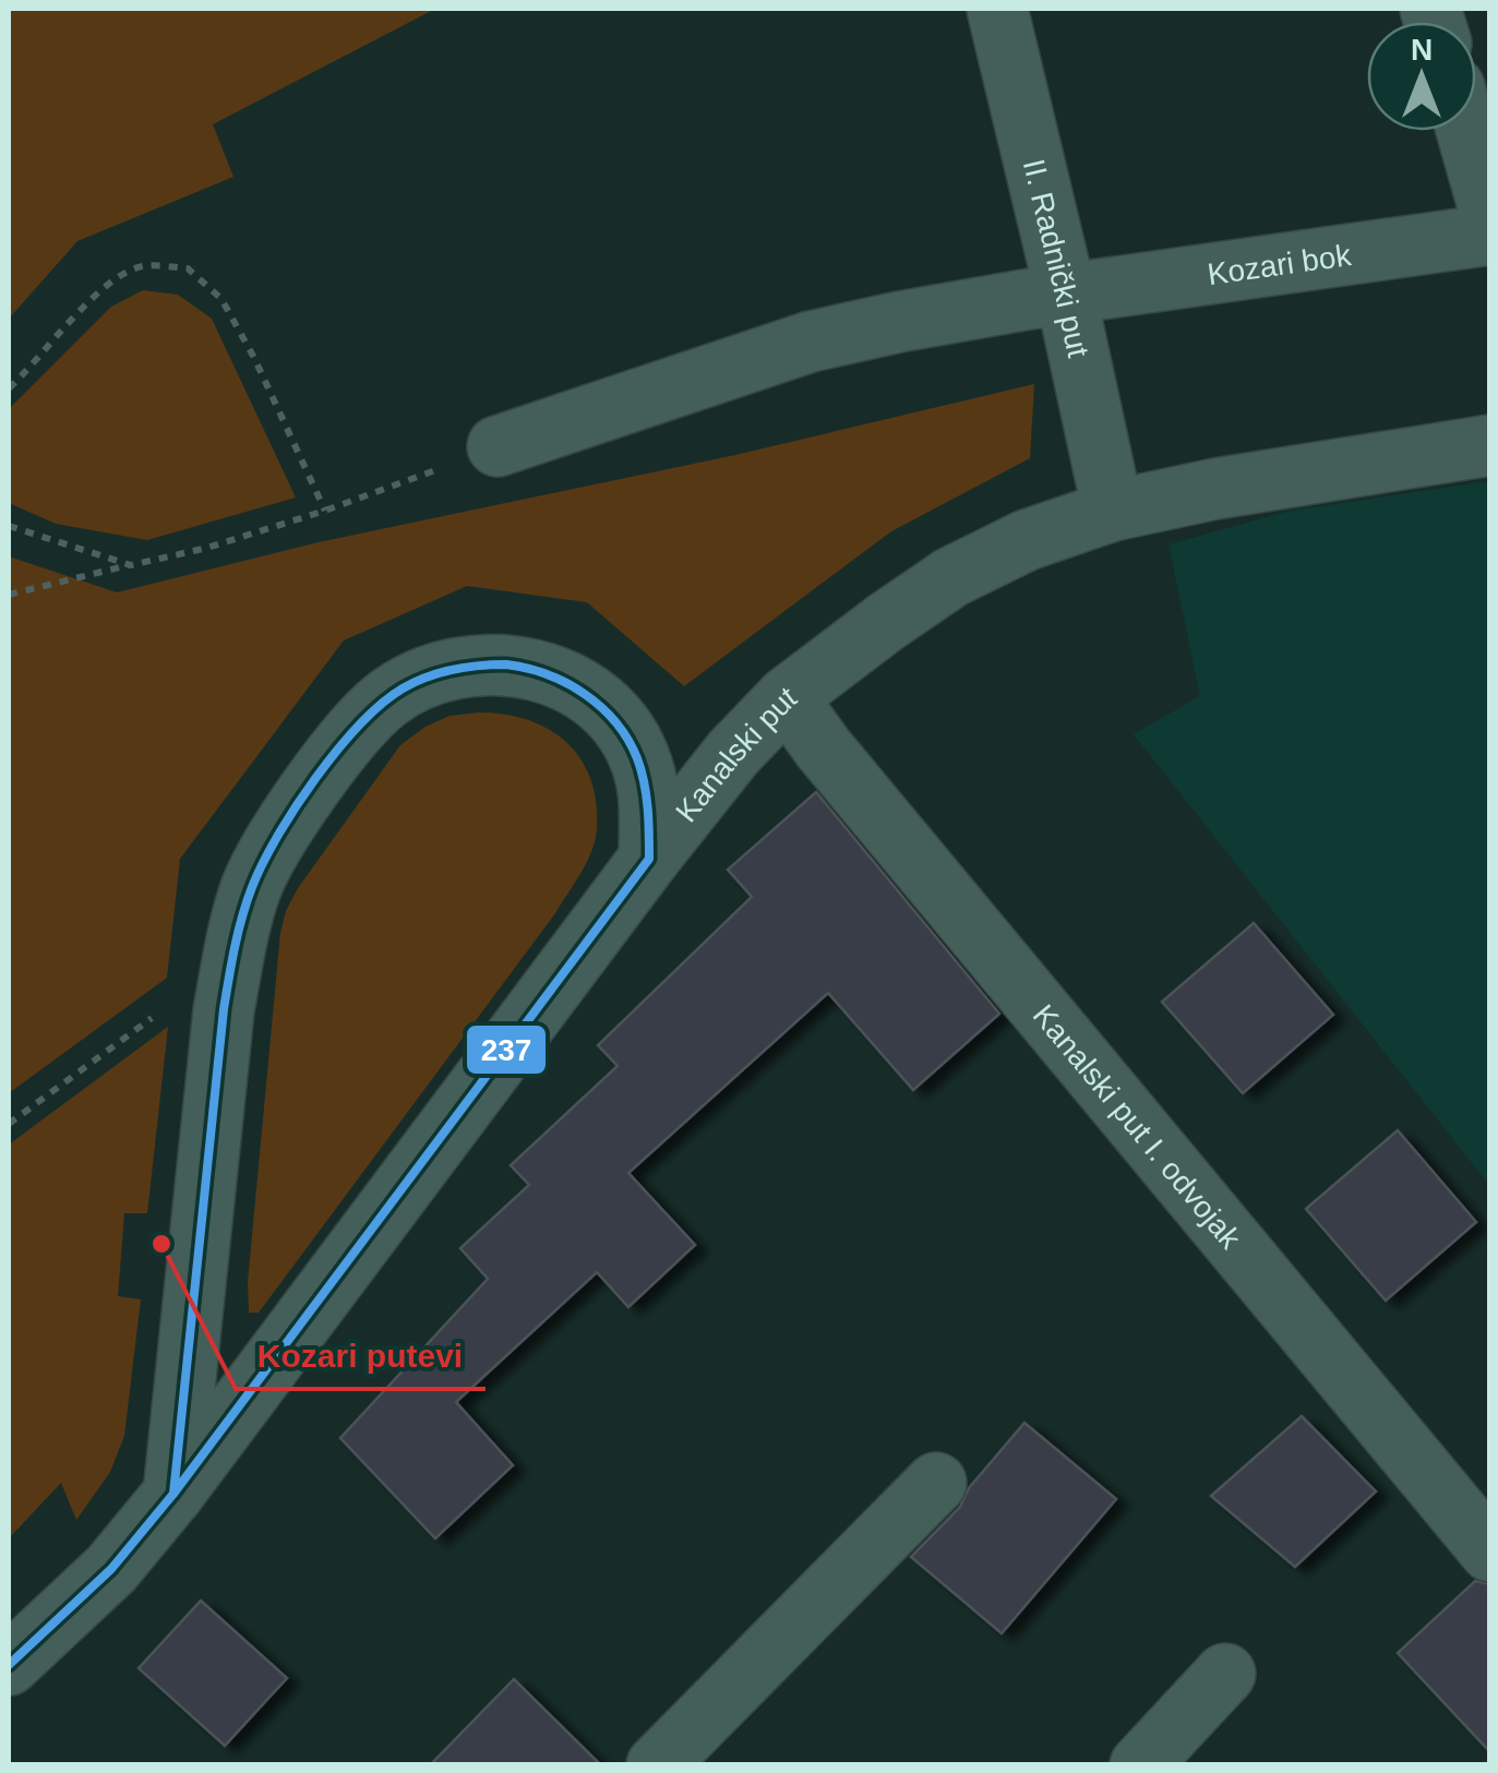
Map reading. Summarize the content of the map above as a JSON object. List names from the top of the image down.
{
  "streets": {
    "street": [
      "II. Radnički put",
      "Kozari bok",
      "Kanalski put",
      "Kanalski put I. odvojak"
    ]
  },
  "crossings": [
    ["II. Radnički put", "Kozari bok"],
    ["II. Radnički put", "Kanalski put"],
    ["Kanalski put", "Kanalski put I. odvojak"]
  ],
  "places": ["Kozari putevi"],
  "lines": ["transit line 237"],
  "north": "top"
}
